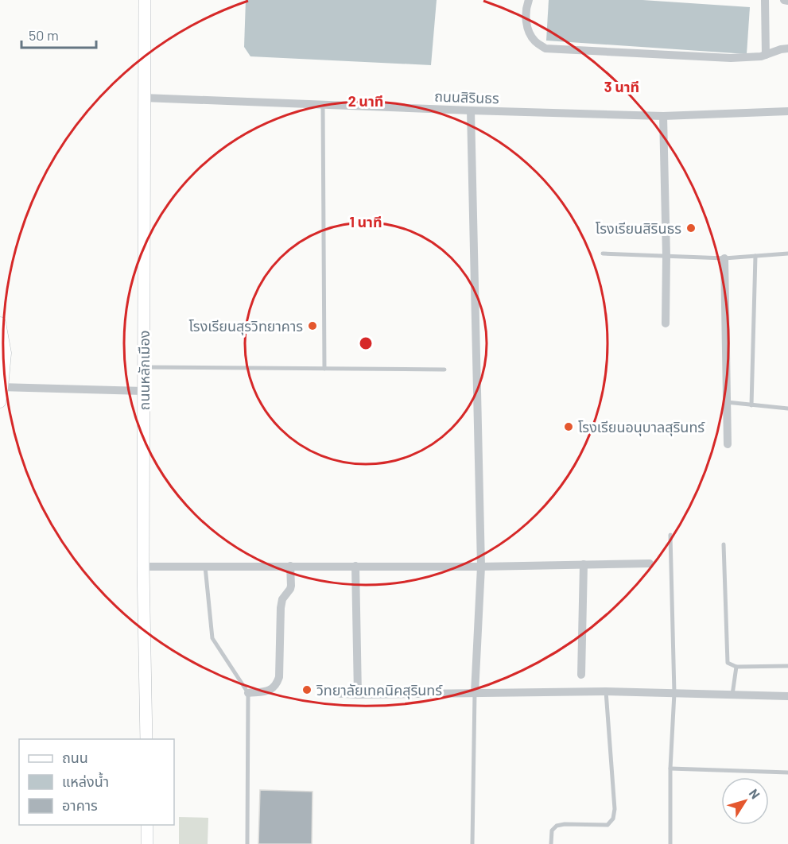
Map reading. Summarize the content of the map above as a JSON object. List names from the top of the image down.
{
  "streets": {
    "main road": ["ถนนหลักเมือง"],
    "street": ["ถนนสิรินธร"]
  },
  "crossings": [
    ["ถนนสิรินธร", "ถนนหลักเมือง"]
  ],
  "places": [
    "โรงเรียนสิรินธร",
    "โรงเรียนสุรวิทยาคาร",
    "โรงเรียนอนุบาลสุรินทร์",
    "วิทยาลัยเทคนิคสุรินทร์"
  ],
  "legend": ["ถนน", "แหล่งน้ำ", "อาคาร"],
  "scale_bar": "50 m",
  "north": "top right",
  "rings": ["3 นาที", "2 นาที", "1 นาที"]
}
